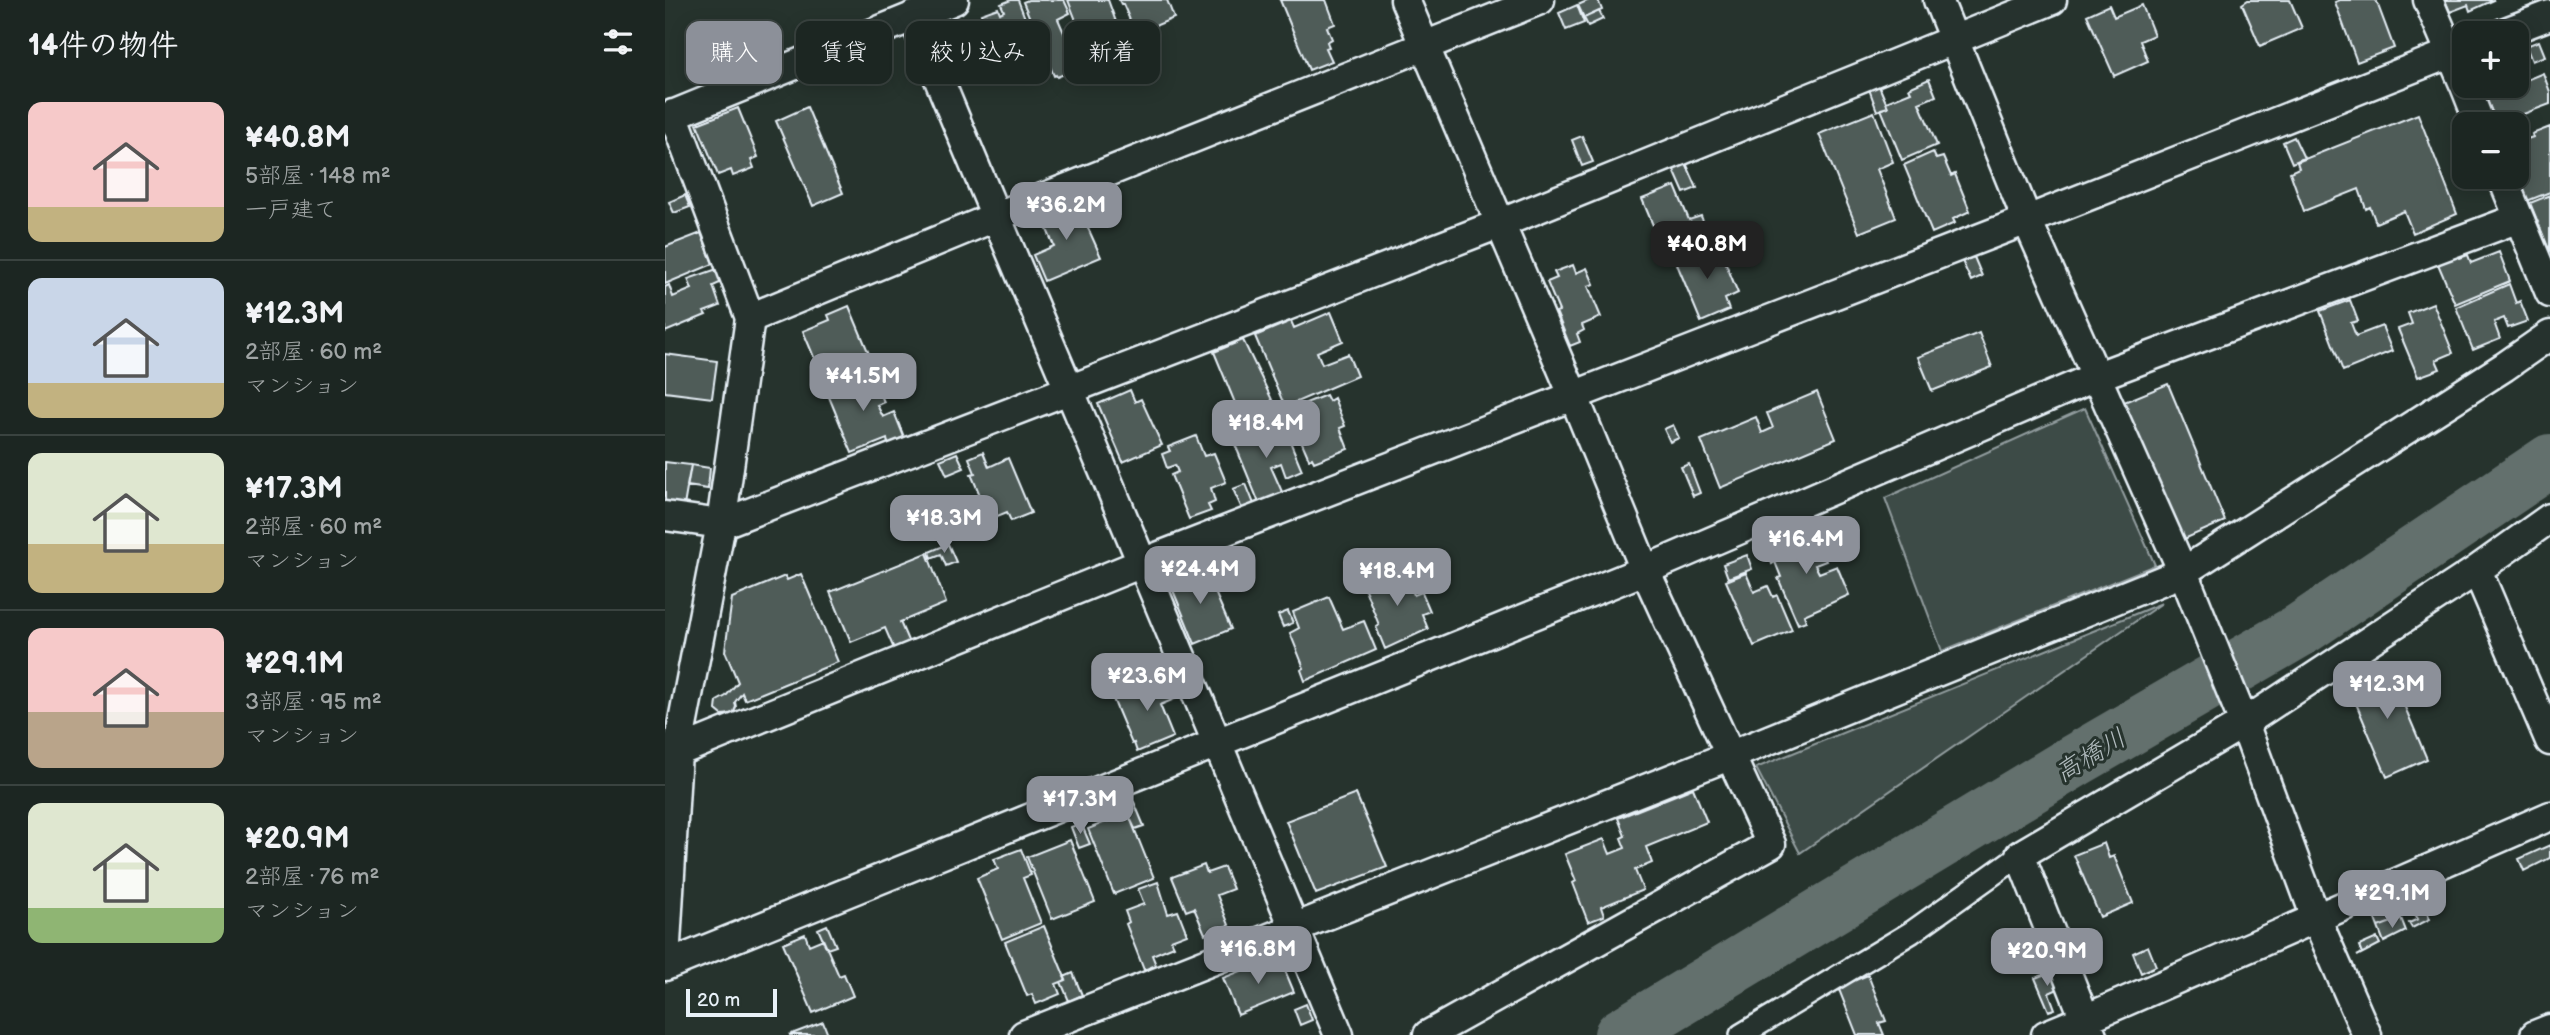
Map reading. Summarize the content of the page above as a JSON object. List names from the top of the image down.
{
  "water": ["高橋川"],
  "scale_bar": "20 m",
  "page": {
    "heading": "14件の物件",
    "map_buttons": ["+", "−"],
    "chip": [
      "購入",
      "賃貸",
      "絞り込み",
      "新着"
    ],
    "list": [
      {
        "name": "¥40.8M",
        "note": "5部屋 · 148 m² · 一戸建て"
      },
      {
        "name": "¥12.3M",
        "note": "2部屋 · 60 m² · マンション"
      },
      {
        "name": "¥17.3M",
        "note": "2部屋 · 60 m² · マンション"
      },
      {
        "name": "¥29.1M",
        "note": "3部屋 · 95 m² · マンション"
      },
      {
        "name": "¥20.9M",
        "note": "2部屋 · 76 m² · マンション"
      }
    ],
    "price": [
      "¥36.2M",
      "¥40.8M",
      "¥41.5M",
      "¥18.4M",
      "¥18.3M",
      "¥16.4M",
      "¥24.4M",
      "¥18.4M",
      "¥23.6M",
      "¥12.3M",
      "¥17.3M",
      "¥29.1M",
      "¥16.8M",
      "¥20.9M"
    ],
    "scale": "20 m"
  }
}
